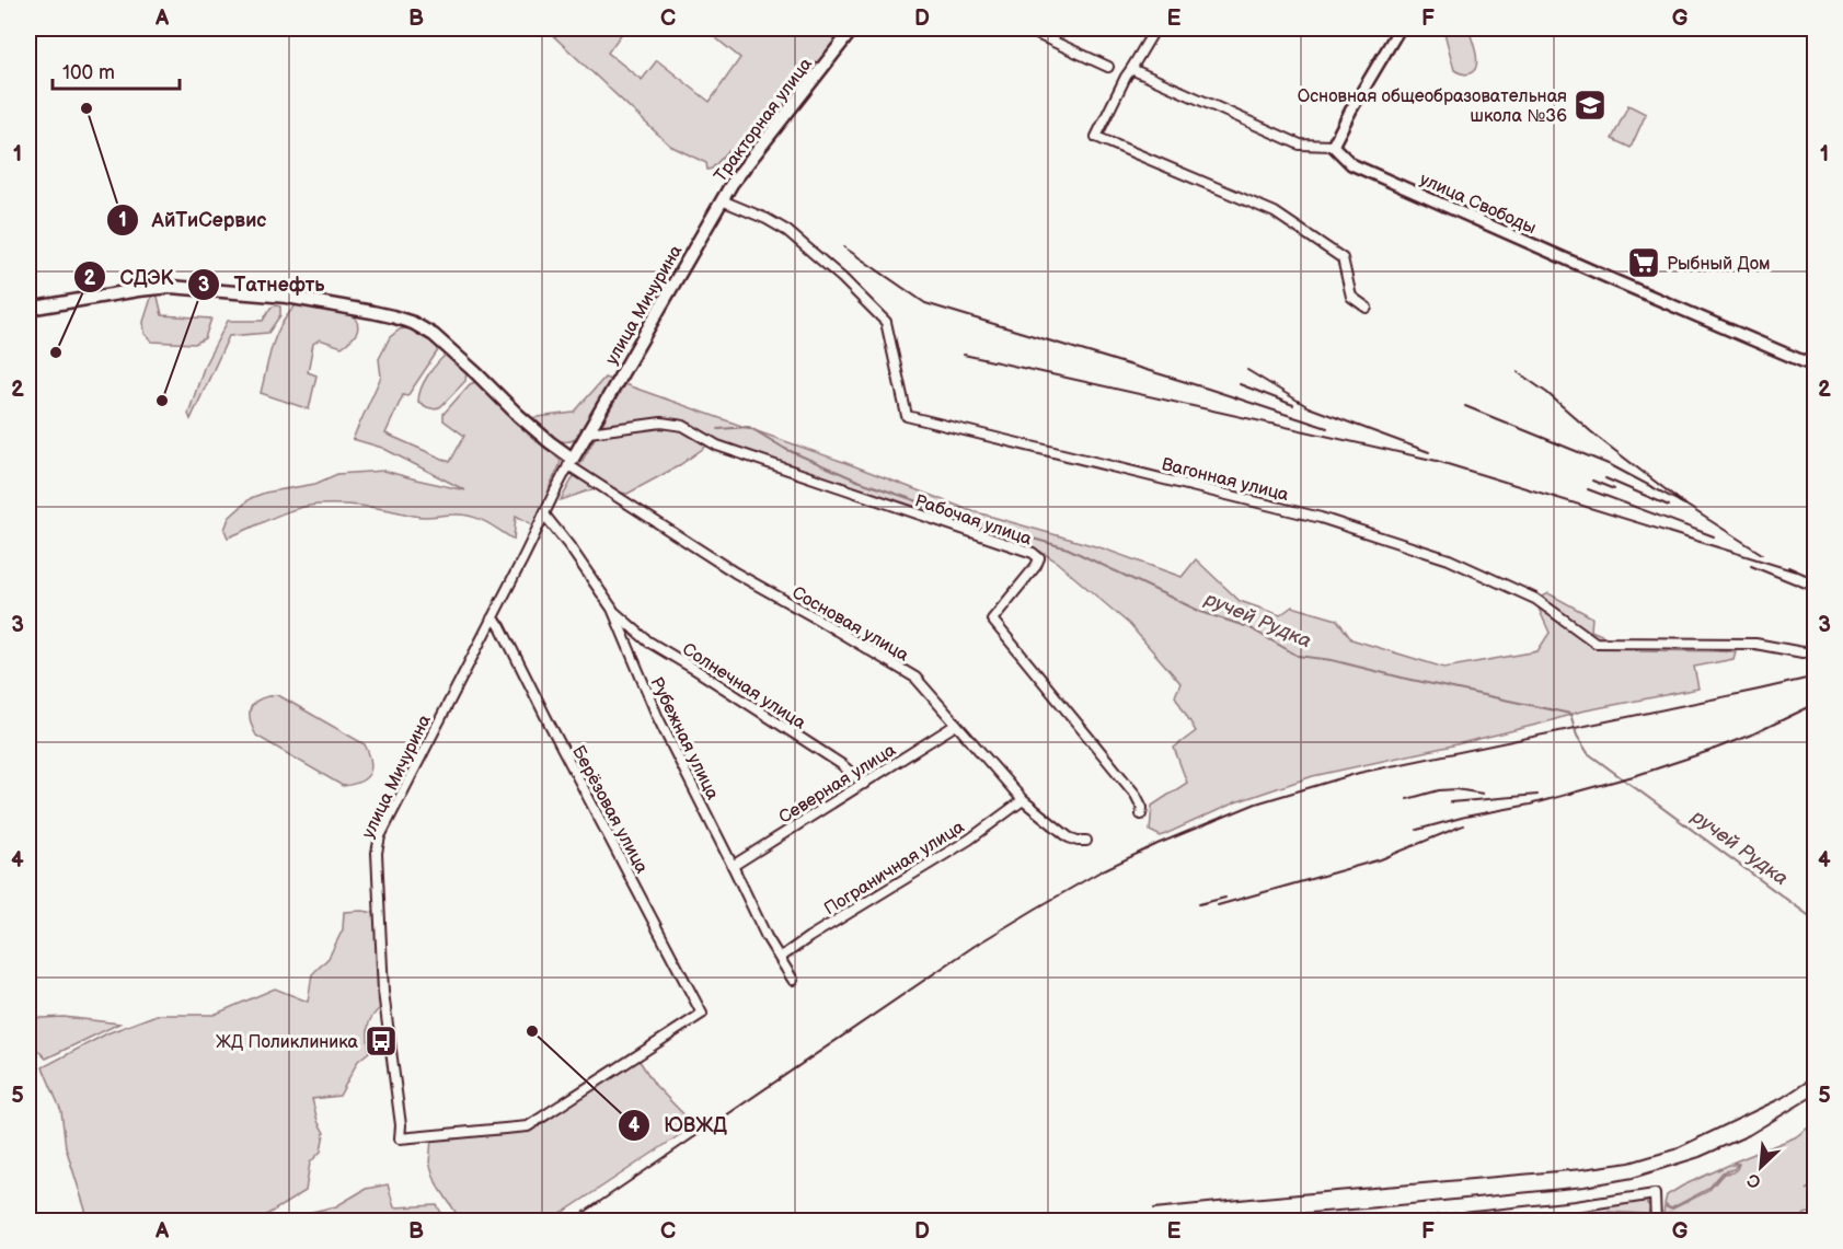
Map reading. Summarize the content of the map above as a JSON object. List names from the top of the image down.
{
  "streets": {
    "main road": ["Тракторная улица", "улица Мичурина"],
    "street": [
      "улица Свободы",
      "Вагонная улица",
      "Рабочая улица",
      "Сосновая улица",
      "Солнечная улица",
      "Рубежная улица",
      "Северная улица",
      "Берёзовая улица",
      "Пограничная улица"
    ]
  },
  "crossings": [
    ["Тракторная улица", "улица Мичурина"],
    ["Тракторная улица", "Вагонная улица"],
    ["улица Мичурина", "Вагонная улица"],
    ["улица Мичурина", "Рабочая улица"],
    ["улица Мичурина", "Сосновая улица"],
    ["улица Мичурина", "Рубежная улица"],
    ["улица Мичурина", "Берёзовая улица"],
    ["Сосновая улица", "Северная улица"],
    ["Сосновая улица", "Пограничная улица"],
    ["Солнечная улица", "Рубежная улица"],
    ["Солнечная улица", "Северная улица"],
    ["Рубежная улица", "Северная улица"],
    ["Рубежная улица", "Пограничная улица"]
  ],
  "water": ["ручей Рудка"],
  "places": {
    "school or university": ["Основная общеобразовательная школа №36"],
    "other": [
      "АйТиСервис",
      "СДЭК",
      "Татнефть",
      "ЮВЖД"
    ],
    "supermarket": ["Рыбный Дом"],
    "bus stop": ["ЖД Поликлиника"]
  },
  "scale_bar": "100 m",
  "north": "bottom left",
  "grid": {
    "columns": [
      "A",
      "B",
      "C",
      "D",
      "E",
      "F",
      "G"
    ],
    "rows": [
      "1",
      "2",
      "3",
      "4",
      "5"
    ]
  }
}
